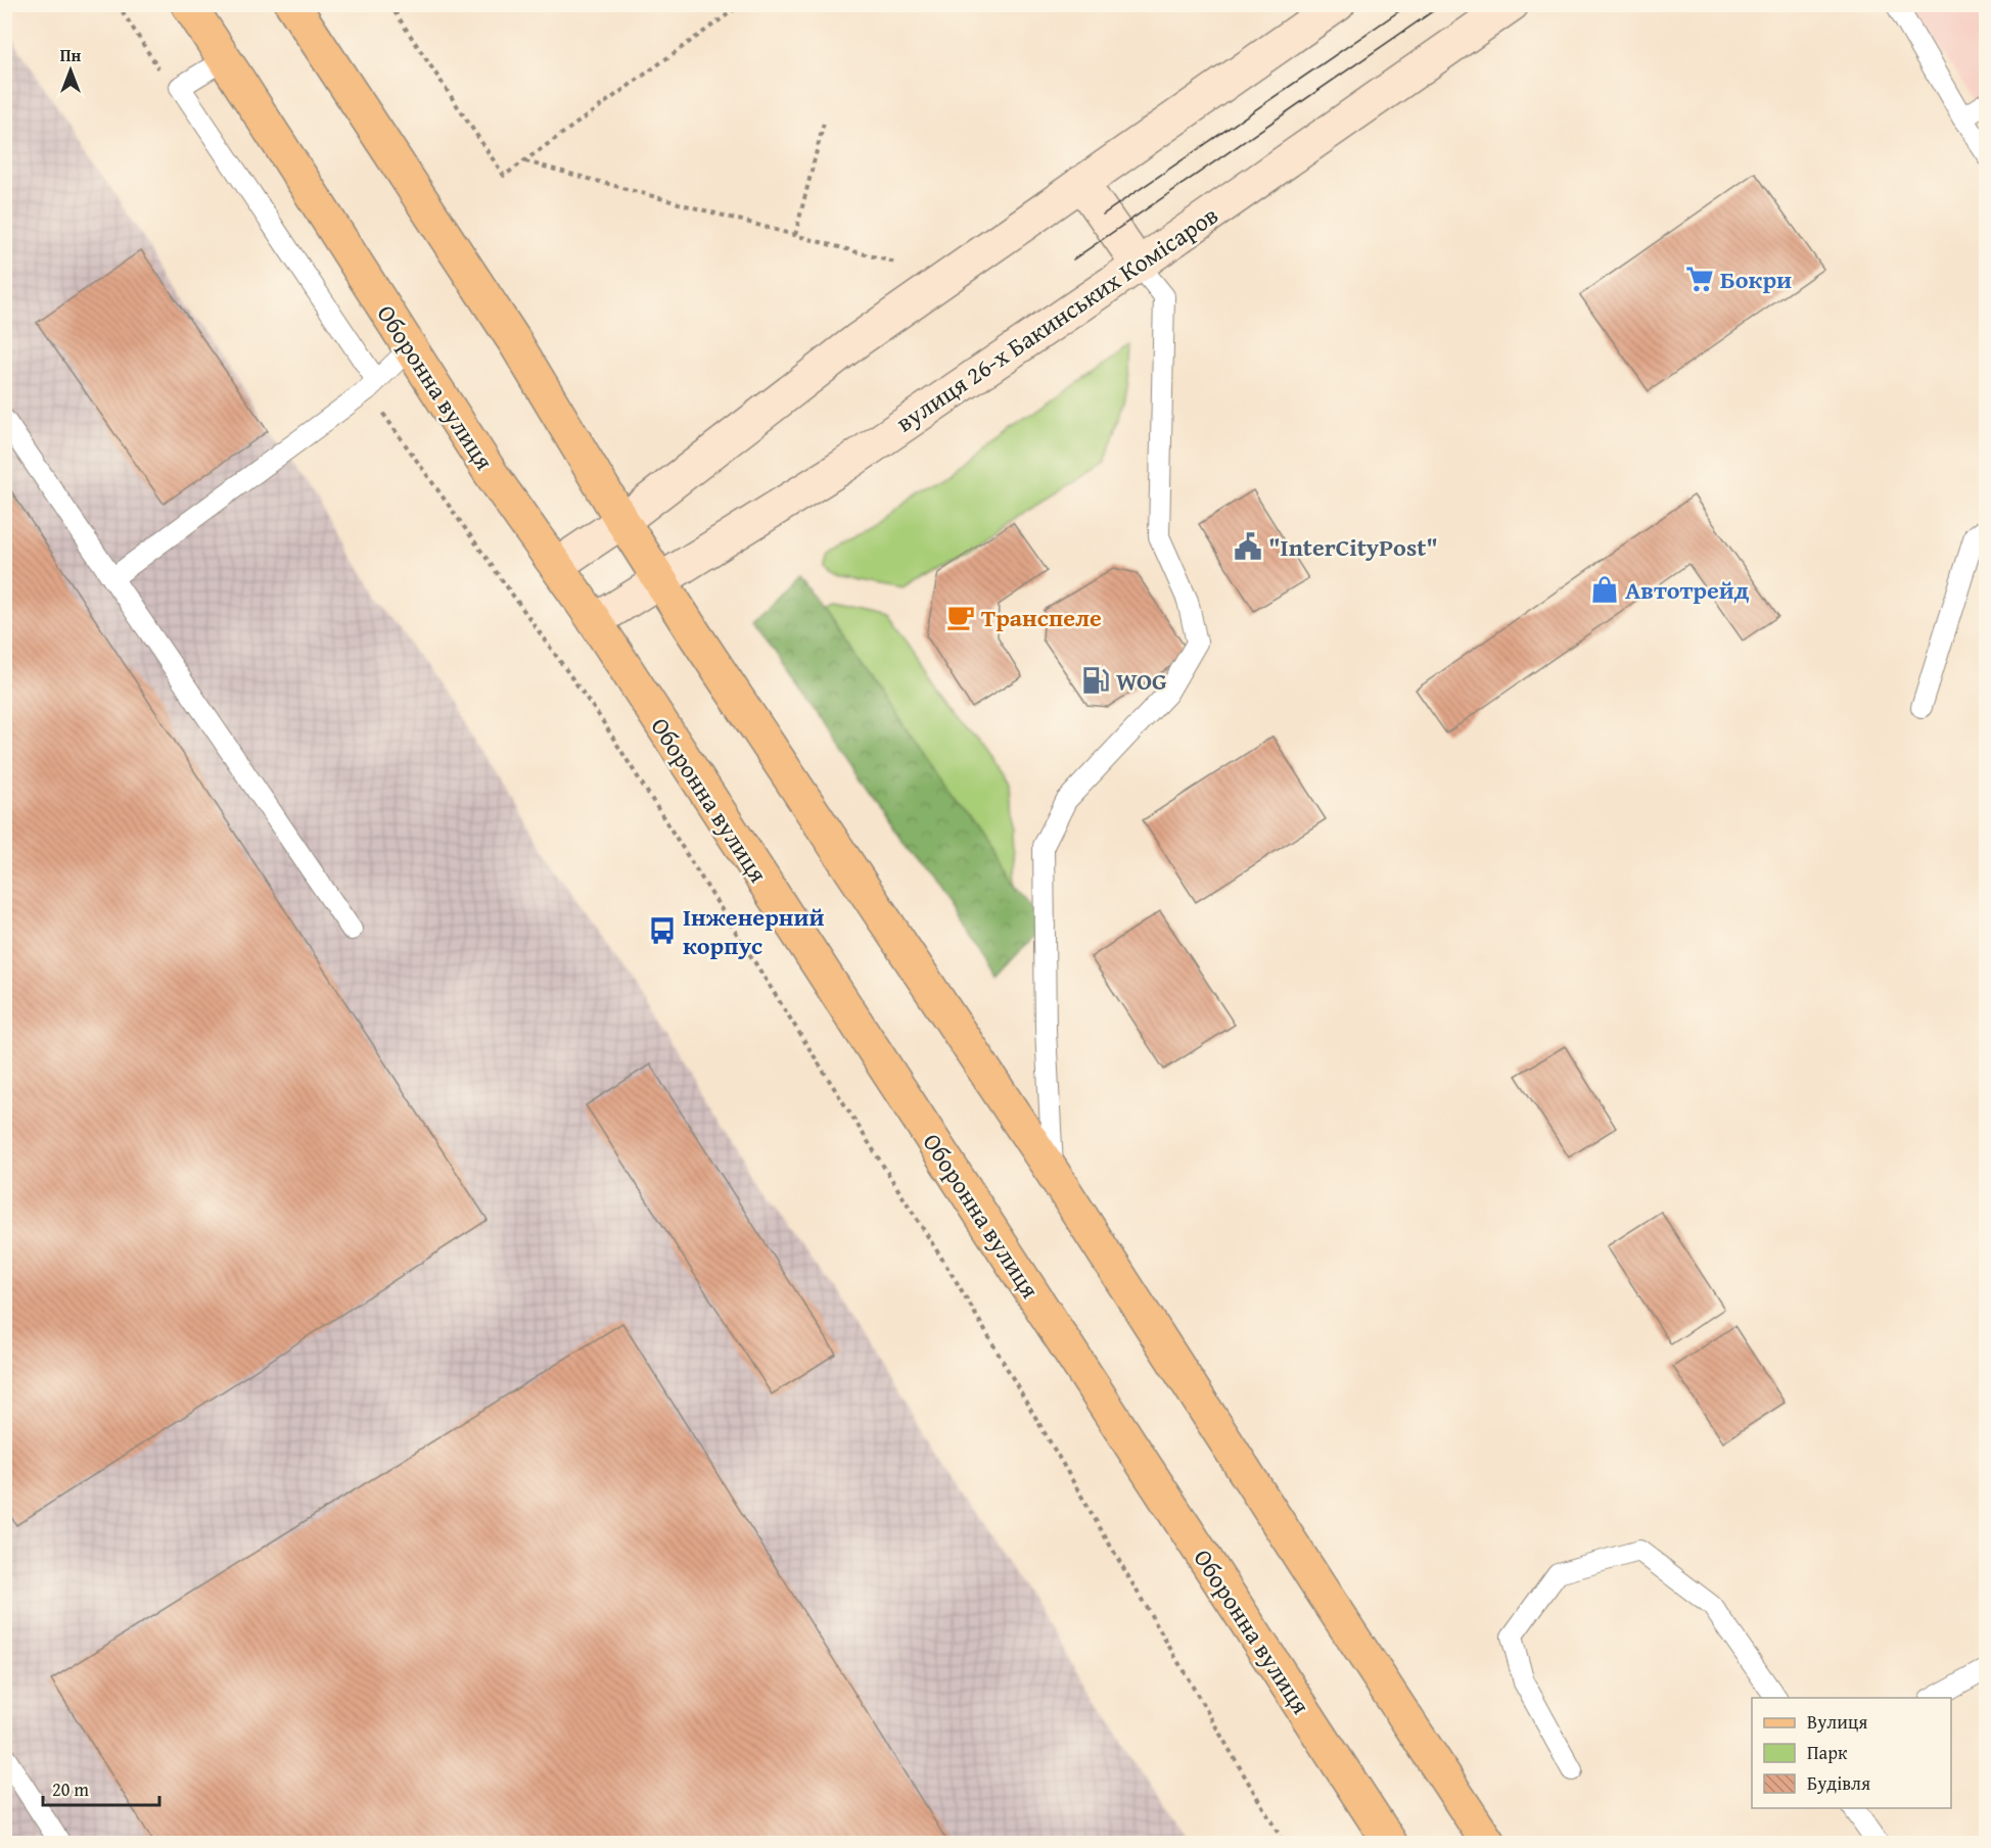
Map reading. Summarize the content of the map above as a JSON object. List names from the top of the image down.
{
  "streets": {
    "main road": ["Оборонна вулиця"],
    "street": ["вулиця 26-х Бакинських Комісаров"]
  },
  "crossings": [
    ["вулиця 26-х Бакинських Комісаров", "Оборонна вулиця"]
  ],
  "places": {
    "supermarket": ["Бокри"],
    "public building": ["\"InterCityPost\""],
    "shop": ["Автотрейд"],
    "cafe": ["Транспеле"],
    "fuel station": ["WOG"],
    "bus stop": ["Інженерний корпус"]
  },
  "legend": ["Вулиця", "Парк", "Будівля"],
  "scale_bar": "20 m",
  "north": "top"
}
